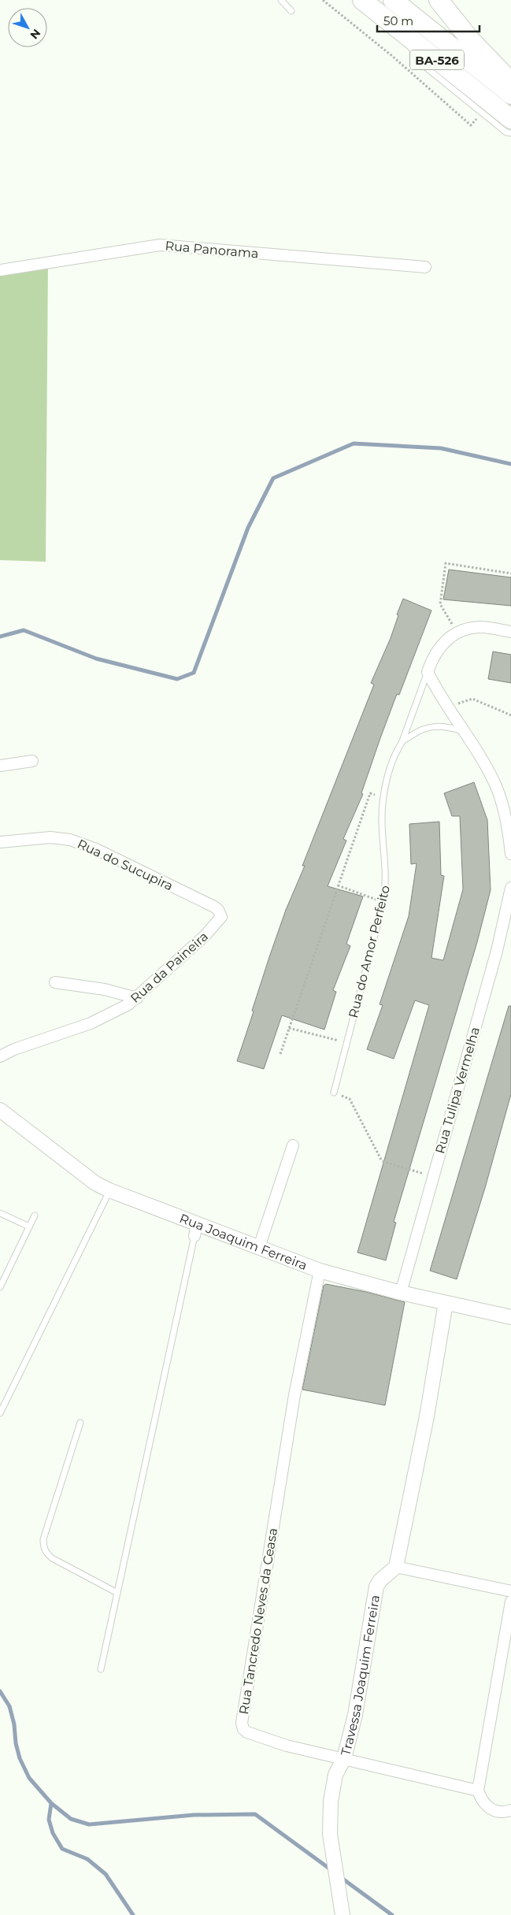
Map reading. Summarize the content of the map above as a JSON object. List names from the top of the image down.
{
  "streets": {
    "highway": ["BA-526"],
    "street": [
      "Rua Panorama",
      "Rua do Sucupira",
      "Rua do Amor Perfeito",
      "Rua da Paineira",
      "Rua Tulipa Vermelha",
      "Rua Joaquim Ferreira",
      "Rua Tancredo Neves da Ceasa",
      "Travessa Joaquim Ferreira"
    ]
  },
  "crossings": [
    ["Rua do Sucupira", "Rua da Paineira"],
    ["Rua Tulipa Vermelha", "Rua Joaquim Ferreira"],
    ["Rua Joaquim Ferreira", "Rua Tancredo Neves da Ceasa"],
    ["Rua Tancredo Neves da Ceasa", "Travessa Joaquim Ferreira"]
  ],
  "scale_bar": "50 m",
  "north": "bottom right"
}
